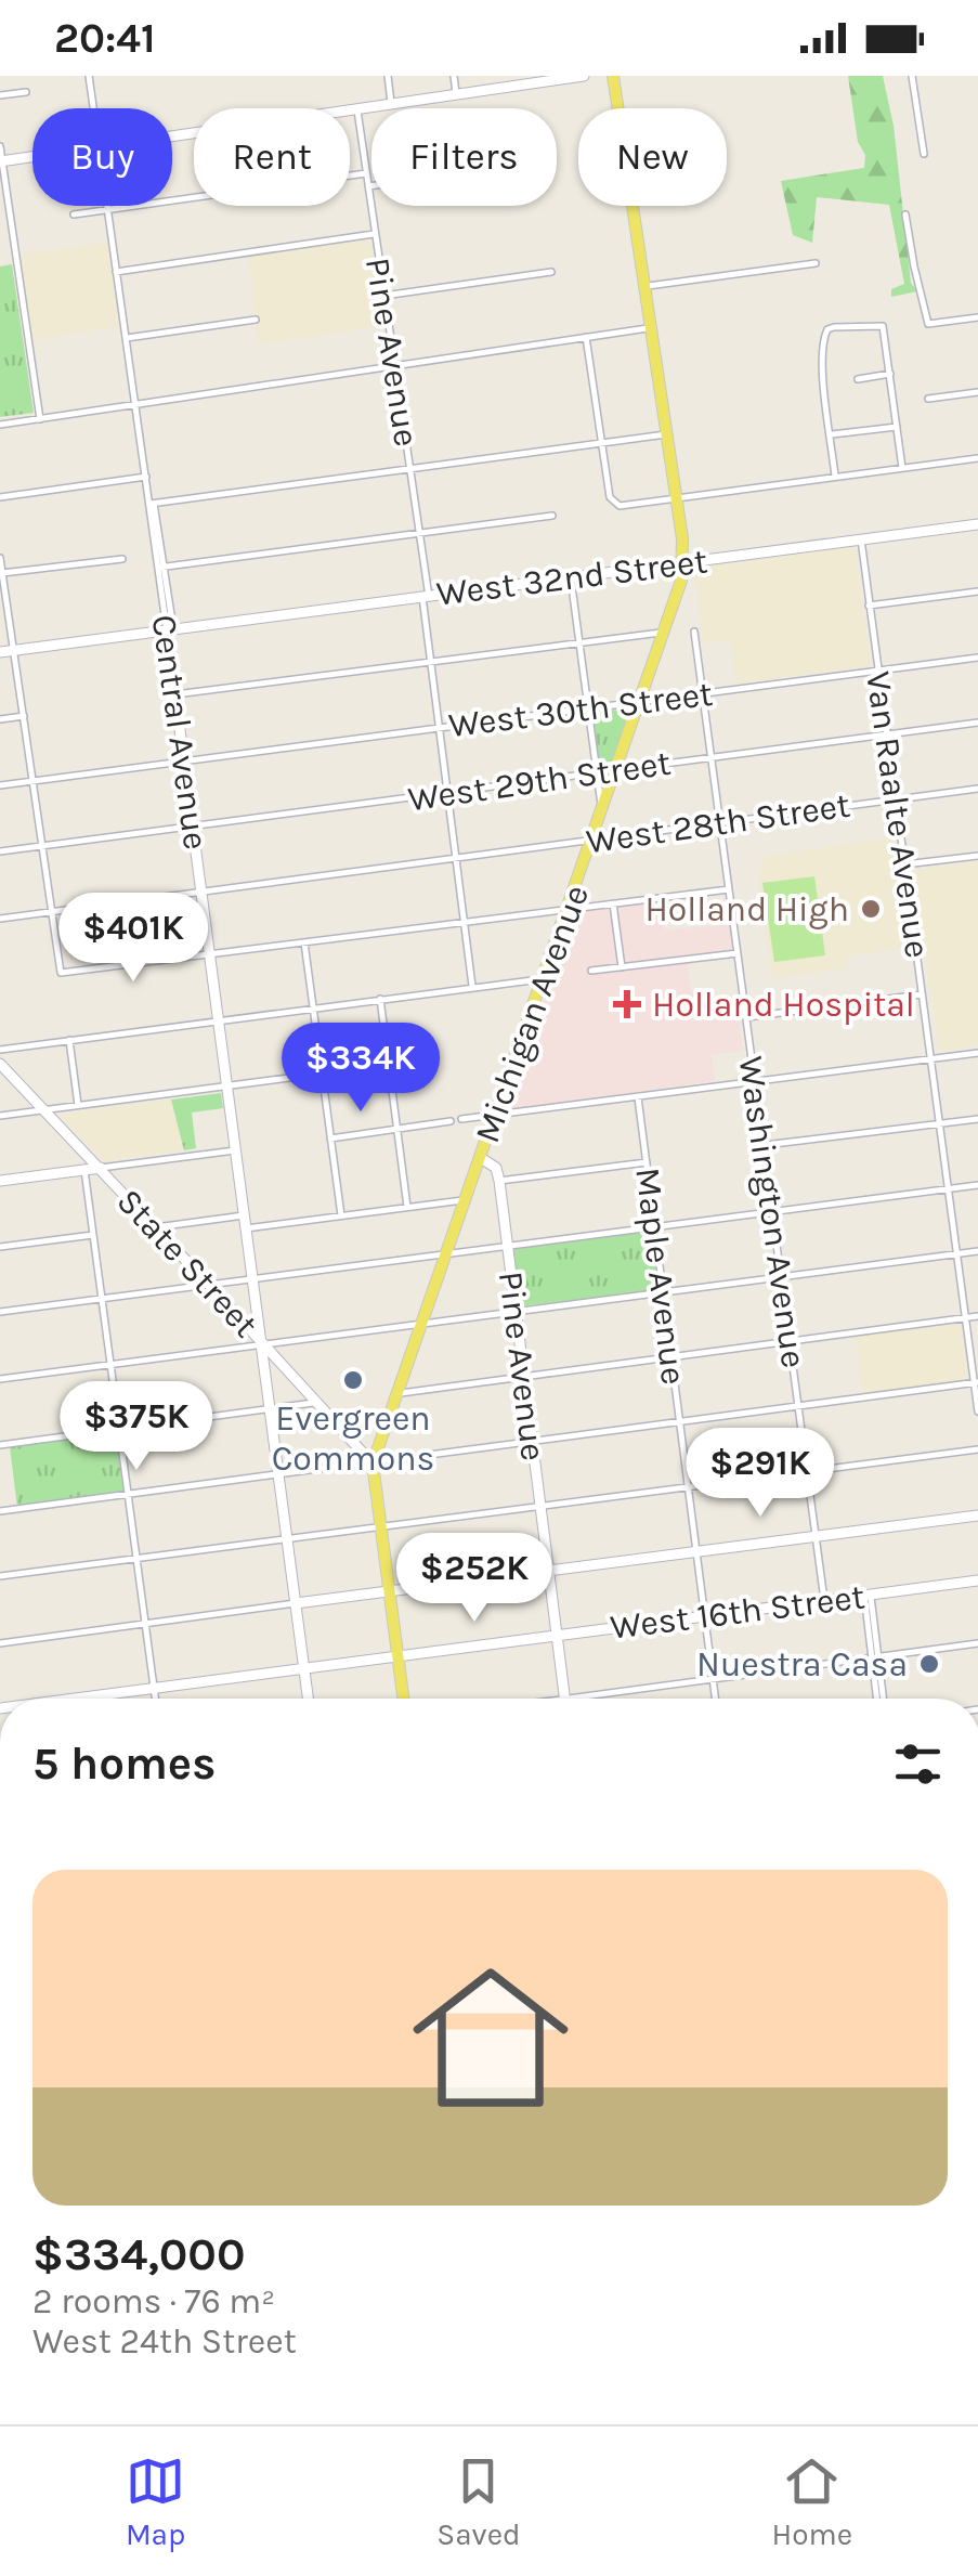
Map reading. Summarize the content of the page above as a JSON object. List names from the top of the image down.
{
  "streets": {
    "main road": ["Michigan Avenue"],
    "street": [
      "Pine Avenue",
      "West 32nd Street",
      "West 30th Street",
      "Central Avenue",
      "West 29th Street",
      "Van Raalte Avenue",
      "West 28th Street",
      "Washington Avenue",
      "State Street",
      "Maple Avenue",
      "West 16th Street"
    ]
  },
  "crossings": [
    ["Pine Avenue", "West 32nd Street"],
    ["Pine Avenue", "West 30th Street"],
    ["Pine Avenue", "West 29th Street"],
    ["Pine Avenue", "West 28th Street"],
    ["Pine Avenue", "West 16th Street"],
    ["West 32nd Street", "Central Avenue"],
    ["West 32nd Street", "Van Raalte Avenue"],
    ["West 32nd Street", "Michigan Avenue"],
    ["West 30th Street", "Central Avenue"],
    ["West 30th Street", "Van Raalte Avenue"],
    ["West 30th Street", "Michigan Avenue"],
    ["West 30th Street", "Washington Avenue"],
    ["Central Avenue", "West 29th Street"],
    ["Central Avenue", "West 28th Street"],
    ["Central Avenue", "State Street"],
    ["Central Avenue", "West 16th Street"],
    ["West 29th Street", "Van Raalte Avenue"],
    ["West 29th Street", "Michigan Avenue"],
    ["West 29th Street", "Washington Avenue"],
    ["Van Raalte Avenue", "West 28th Street"],
    ["West 28th Street", "Michigan Avenue"],
    ["West 28th Street", "Washington Avenue"],
    ["Michigan Avenue", "State Street"],
    ["Washington Avenue", "West 16th Street"],
    ["Maple Avenue", "West 16th Street"]
  ],
  "places": {
    "other": ["Holland High", "Evergreen Commons", "Nuestra Casa"],
    "health": ["Holland Hospital"]
  },
  "page": {
    "status": "20:41",
    "chip": [
      "Buy",
      "Rent",
      "Filters",
      "New"
    ],
    "price": [
      "$401K",
      "$334K",
      "$375K",
      "$291K",
      "$252K"
    ],
    "heading": "5 homes",
    "list": [
      {
        "name": "$334,000",
        "note": "2 rooms · 76 m² · West 24th Street"
      }
    ],
    "tabs": ["Map", "Saved", "Home"]
  }
}
